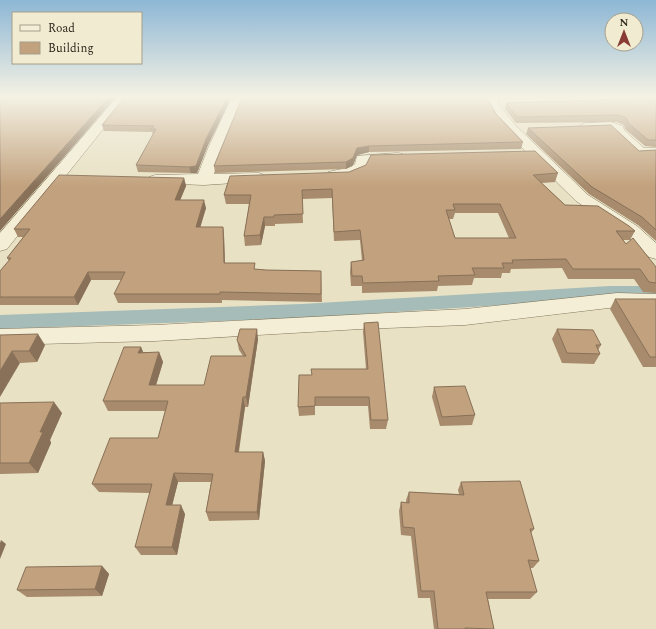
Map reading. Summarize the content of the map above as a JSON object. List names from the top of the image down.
{
  "legend": ["Road", "Building"],
  "north": "top"
}
